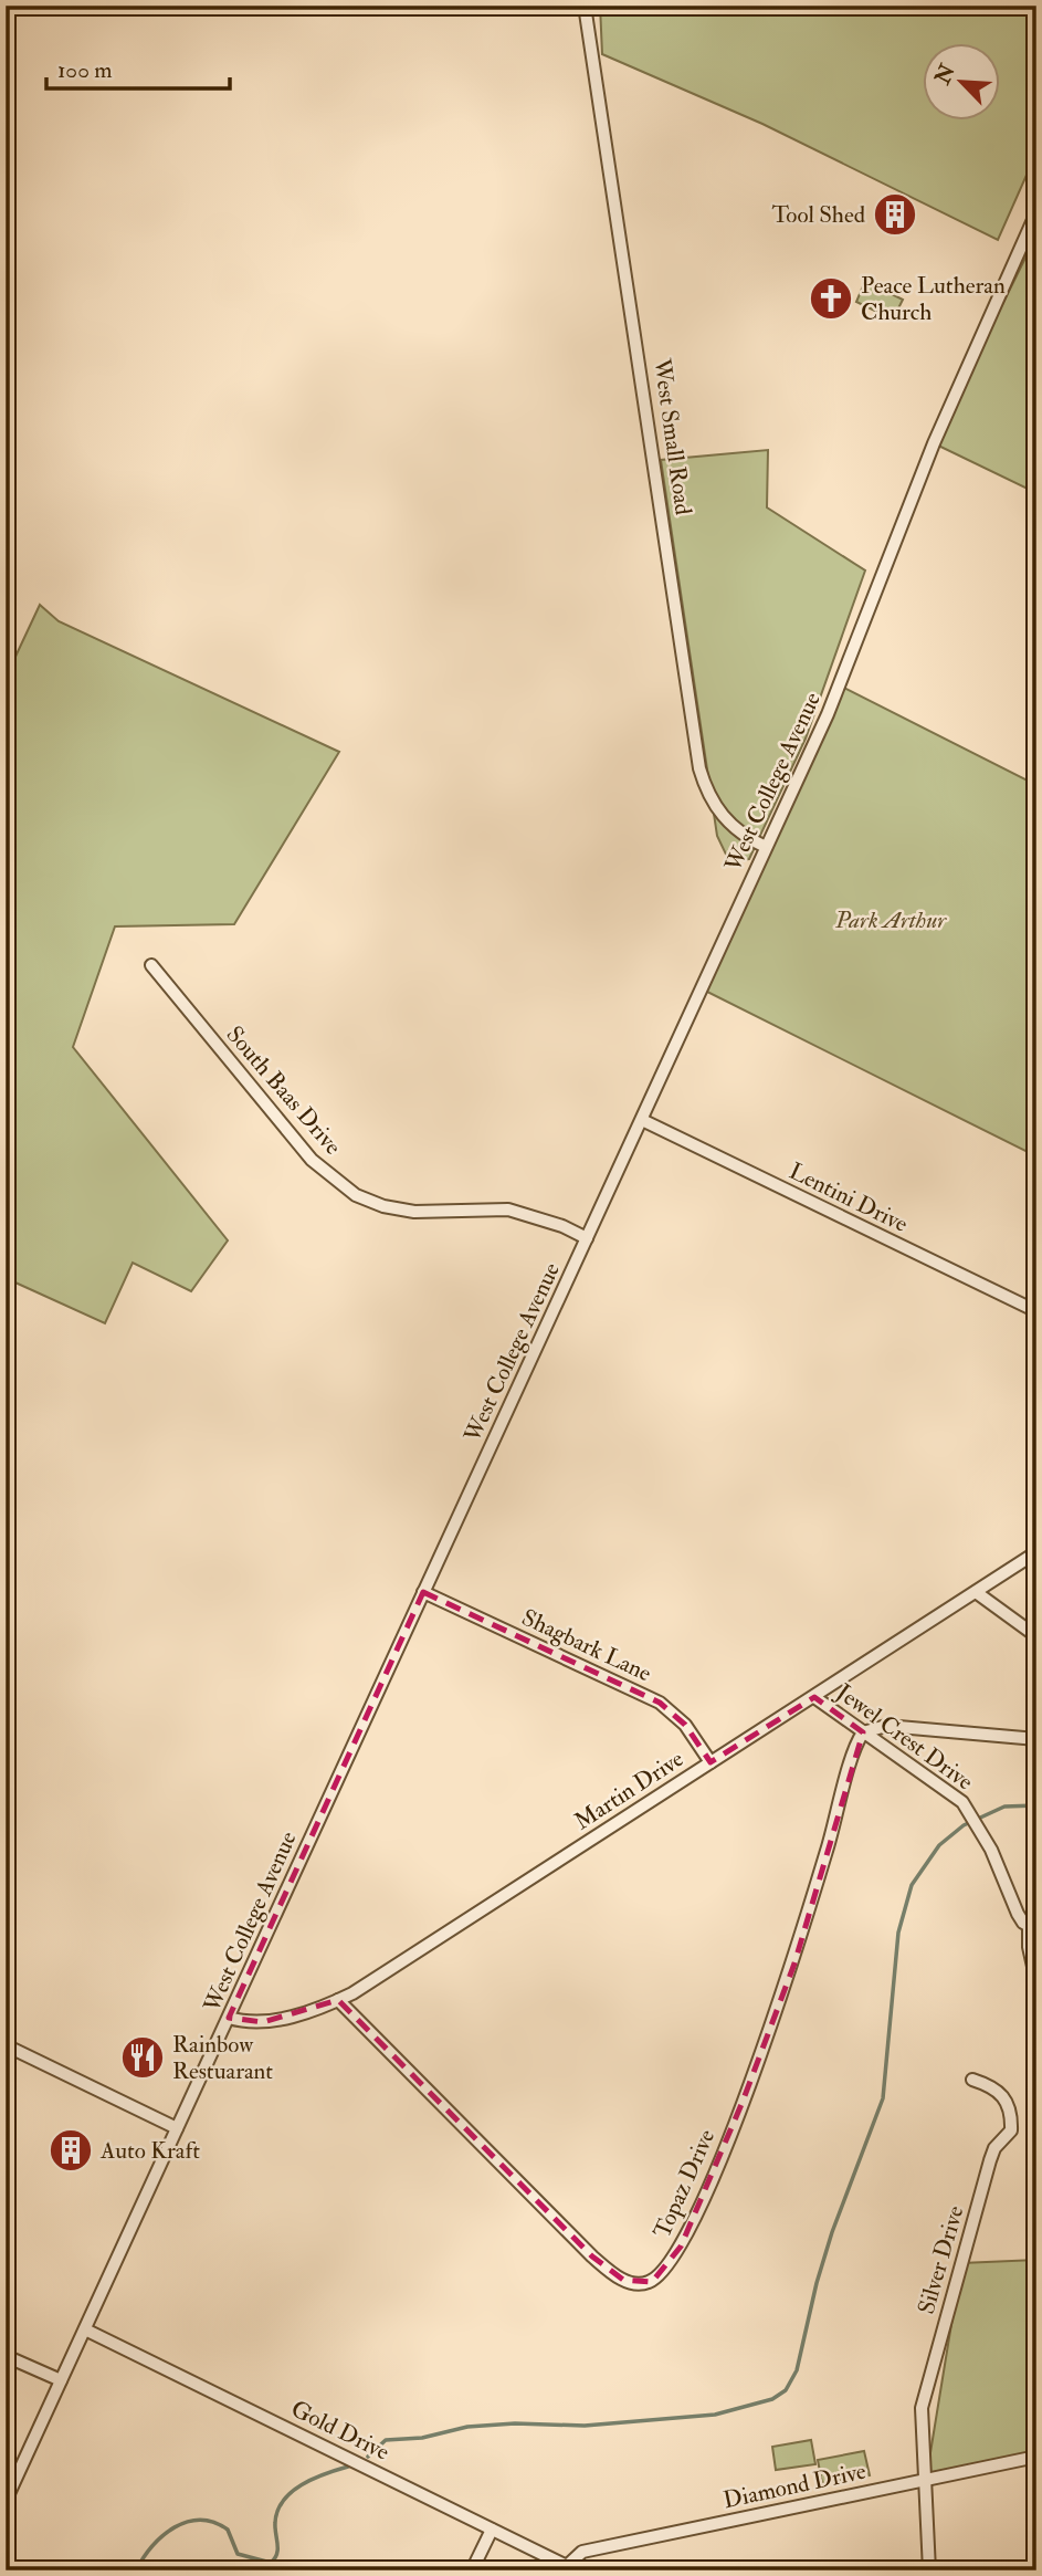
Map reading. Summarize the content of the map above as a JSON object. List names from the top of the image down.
{
  "streets": {
    "street": [
      "West Small Road",
      "West College Avenue",
      "South Baas Drive",
      "Lentini Drive",
      "Shagbark Lane",
      "Jewel Crest Drive",
      "Martin Drive",
      "Topaz Drive",
      "Silver Drive",
      "Gold Drive",
      "Diamond Drive"
    ]
  },
  "crossings": [
    ["West Small Road", "West College Avenue"],
    ["West College Avenue", "South Baas Drive"],
    ["West College Avenue", "Lentini Drive"],
    ["West College Avenue", "Shagbark Lane"],
    ["West College Avenue", "Martin Drive"],
    ["West College Avenue", "Gold Drive"],
    ["Shagbark Lane", "Martin Drive"],
    ["Jewel Crest Drive", "Martin Drive"],
    ["Jewel Crest Drive", "Topaz Drive"],
    ["Martin Drive", "Topaz Drive"],
    ["Silver Drive", "Diamond Drive"],
    ["Gold Drive", "Diamond Drive"]
  ],
  "parks": ["Park Arthur"],
  "places": {
    "building": ["Tool Shed", "Auto Kraft"],
    "church": ["Peace Lutheran Church"],
    "restaurant": ["Rainbow Restuarant"]
  },
  "scale_bar": "100 m",
  "north": "top left"
}
